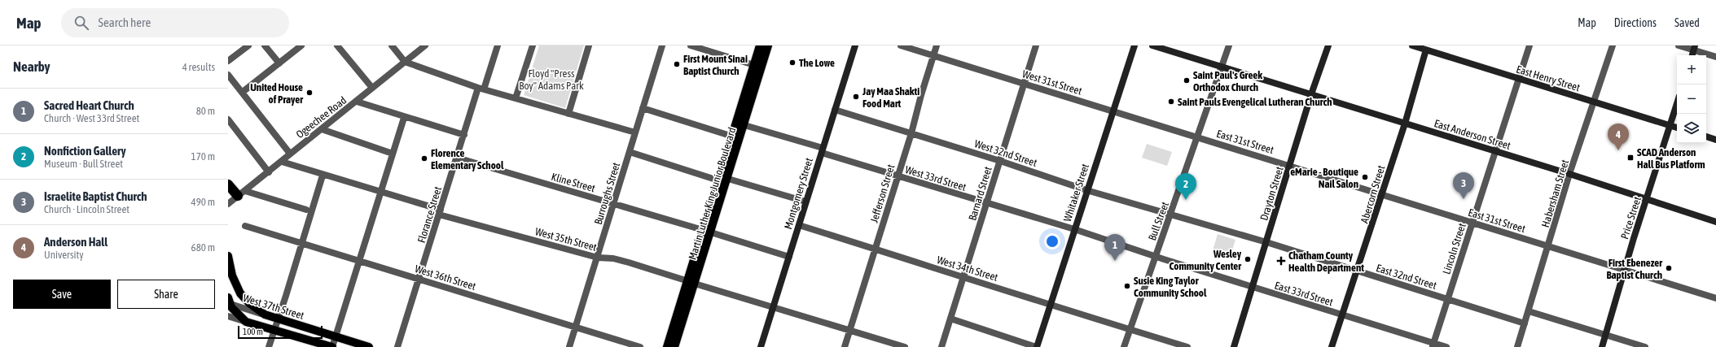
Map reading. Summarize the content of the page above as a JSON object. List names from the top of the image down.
{
  "streets": {
    "main road": [
      "East Henry Street",
      "East Anderson Street",
      "Whitaker Street",
      "Martin Luther King Junior Boulevard",
      "Montgomery Street",
      "Drayton Street",
      "Abercorn Street",
      "Price Street",
      "West 37th Street"
    ],
    "street": [
      "West 31st Street",
      "Ogeechee Road",
      "East 31st Street",
      "West 32nd Street",
      "West 33rd Street",
      "Kline Street",
      "Burroughs Street",
      "Jefferson Street",
      "Barnard Street",
      "Habersham Street",
      "Florance Street",
      "Bull Street",
      "West 35th Street",
      "Lincoln Street",
      "West 34th Street",
      "East 32nd Street",
      "West 36th Street",
      "East 33rd Street"
    ]
  },
  "crossings": [
    ["East Henry Street", "Habersham Street"],
    ["East Henry Street", "Abercorn Street"],
    ["East Henry Street", "Price Street"],
    ["East Henry Street", "Lincoln Street"],
    ["West 31st Street", "East 31st Street"],
    ["West 31st Street", "Whitaker Street"],
    ["West 31st Street", "Jefferson Street"],
    ["West 31st Street", "Barnard Street"],
    ["West 31st Street", "Bull Street"],
    ["Ogeechee Road", "West 35th Street"],
    ["East Anderson Street", "Drayton Street"],
    ["East Anderson Street", "Habersham Street"],
    ["East Anderson Street", "Abercorn Street"],
    ["East Anderson Street", "Price Street"],
    ["East Anderson Street", "Bull Street"],
    ["East Anderson Street", "Lincoln Street"],
    ["East 31st Street", "Drayton Street"],
    ["East 31st Street", "Habersham Street"],
    ["East 31st Street", "Abercorn Street"],
    ["East 31st Street", "Price Street"],
    ["East 31st Street", "Bull Street"],
    ["East 31st Street", "Lincoln Street"],
    ["West 32nd Street", "Whitaker Street"],
    ["West 32nd Street", "Montgomery Street"],
    ["West 32nd Street", "Jefferson Street"],
    ["West 32nd Street", "Barnard Street"],
    ["West 32nd Street", "Bull Street"],
    ["West 32nd Street", "East 32nd Street"],
    ["West 33rd Street", "Whitaker Street"],
    ["West 33rd Street", "Martin Luther King Junior Boulevard"],
    ["West 33rd Street", "Montgomery Street"],
    ["West 33rd Street", "Jefferson Street"],
    ["West 33rd Street", "Barnard Street"],
    ["West 33rd Street", "Bull Street"],
    ["West 33rd Street", "East 33rd Street"],
    ["Kline Street", "Burroughs Street"],
    ["Kline Street", "Martin Luther King Junior Boulevard"],
    ["Kline Street", "Montgomery Street"],
    ["Kline Street", "Florance Street"],
    ["Whitaker Street", "West 34th Street"],
    ["Burroughs Street", "West 35th Street"],
    ["Burroughs Street", "West 36th Street"],
    ["Martin Luther King Junior Boulevard", "West 35th Street"],
    ["Montgomery Street", "West 35th Street"],
    ["Montgomery Street", "West 34th Street"],
    ["Jefferson Street", "West 35th Street"],
    ["Jefferson Street", "West 34th Street"],
    ["Barnard Street", "West 34th Street"],
    ["Drayton Street", "East 32nd Street"],
    ["Drayton Street", "East 33rd Street"],
    ["Habersham Street", "East 32nd Street"],
    ["Abercorn Street", "East 32nd Street"],
    ["Abercorn Street", "East 33rd Street"],
    ["Florance Street", "West 35th Street"],
    ["Florance Street", "West 36th Street"],
    ["Bull Street", "West 34th Street"],
    ["Bull Street", "East 32nd Street"],
    ["Bull Street", "East 33rd Street"],
    ["Lincoln Street", "East 32nd Street"],
    ["Lincoln Street", "East 33rd Street"]
  ],
  "parks": ["Floyd \"Press Boy\" Adams Park"],
  "places": {
    "other": [
      "The Lowe",
      "First Mount Sinai Baptist Church",
      "Saint Paul's Greek Orthodox Church",
      "United House of Prayer",
      "Jay Maa Shakti Food Mart",
      "Saint Pauls Evengelical Lutheran Church",
      "Florence Elementary School",
      "eMarie - Boutique Nail Salon",
      "Wesley Community Center",
      "First Ebenezer Baptist Church",
      "Susie King Taylor Community School"
    ],
    "transit": ["SCAD Anderson Hall Bus Platform"],
    "health": ["Chatham County Health Department"]
  },
  "scale_bar": "100 m",
  "page": {
    "header": "Map",
    "search": "Search here",
    "nav": ["Map", "Directions", "Saved"],
    "heading": ["Nearby", "4 results"],
    "map_buttons": ["+", "−"],
    "list": [
      {
        "mark": "1",
        "name": "Sacred Heart Church",
        "note": "Church · West 33rd Street",
        "value": "80 m"
      },
      {
        "mark": "2",
        "name": "Nonfiction Gallery",
        "note": "Museum · Bull Street",
        "value": "170 m"
      },
      {
        "mark": "3",
        "name": "Israelite Baptist Church",
        "note": "Church · Lincoln Street",
        "value": "490 m"
      },
      {
        "mark": "4",
        "name": "Anderson Hall",
        "note": "University",
        "value": "680 m"
      }
    ],
    "pins": [
      "4",
      "3",
      "2",
      "1"
    ],
    "buttons": ["Save", "Share"],
    "scale": "100 m"
  }
}
